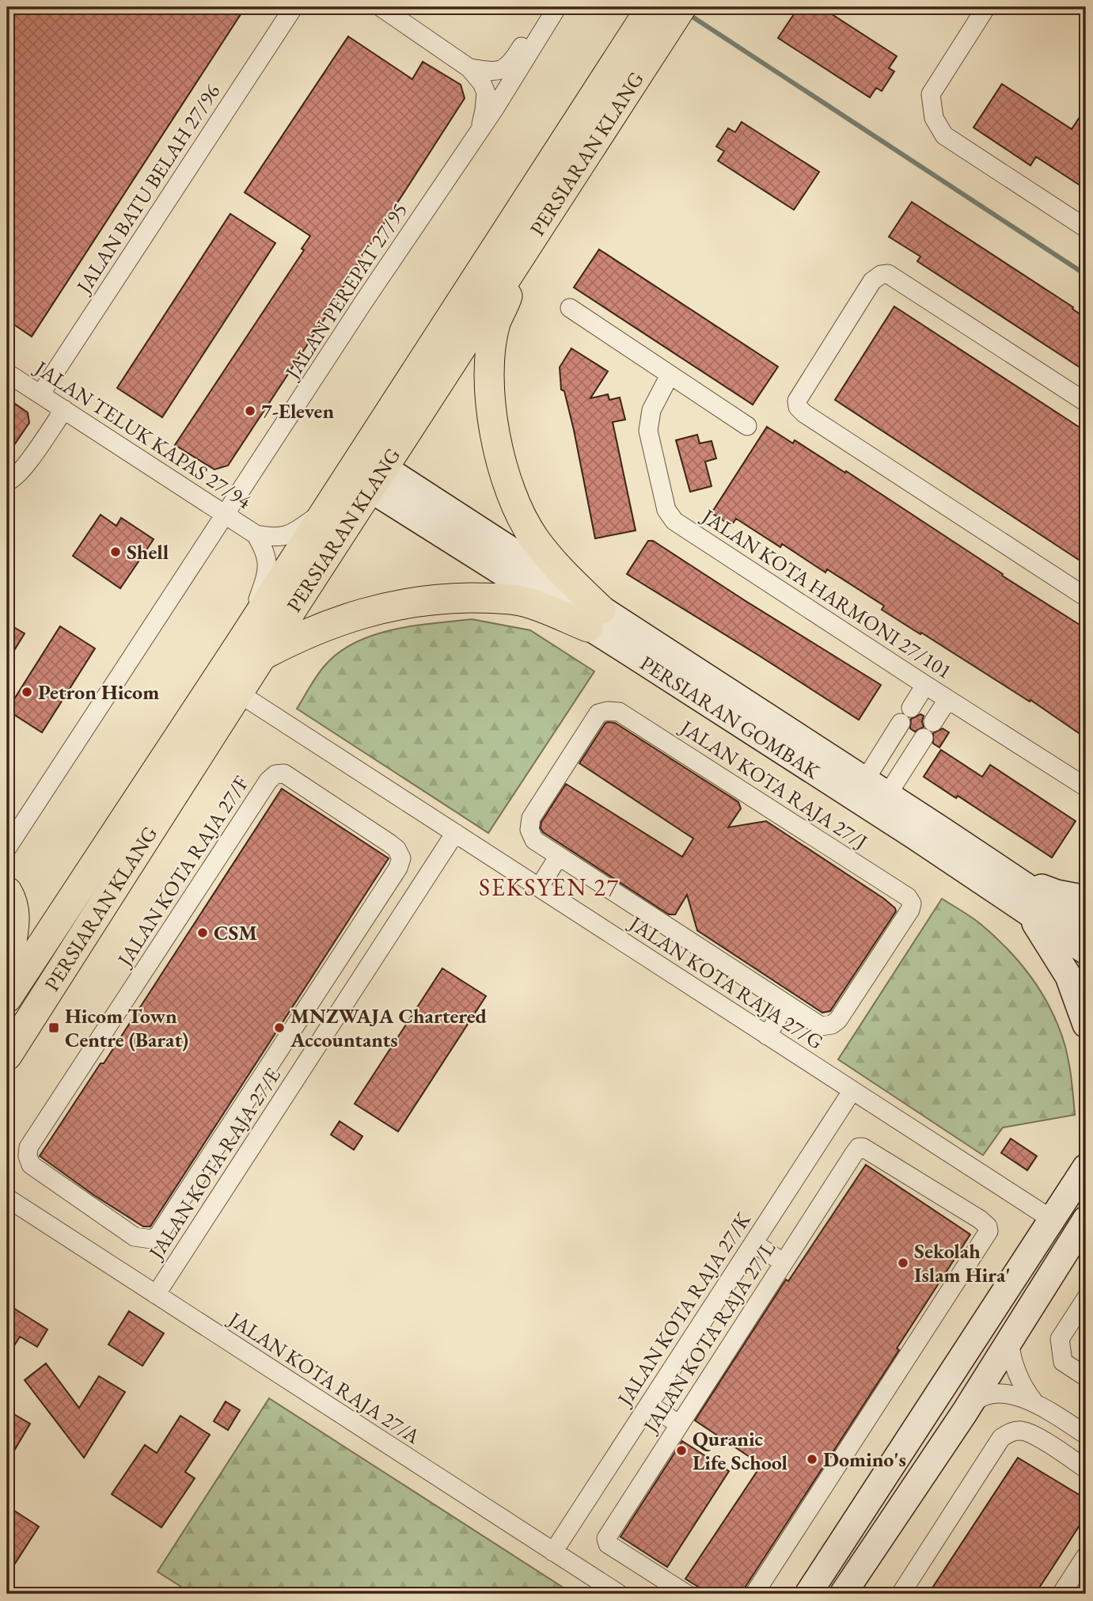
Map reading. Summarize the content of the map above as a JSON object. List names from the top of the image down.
{
  "streets": {
    "main road": ["PERSIARAN KLANG", "PERSIARAN GOMBAK"],
    "street": [
      "JALAN BATU BELAH 27/96",
      "JALAN PEREPAT 27/95",
      "JALAN TELUK KAPAS 27/94",
      "JALAN KOTA HARMONI 27/101",
      "JALAN KOTA RAJA 27/J",
      "JALAN KOTA RAJA 27/F",
      "JALAN KOTA RAJA 27/G",
      "JALAN KOTA RAJA 27/E",
      "JALAN KOTA RAJA 27/K",
      "JALAN KOTA RAJA 27/L",
      "JALAN KOTA RAJA 27/A"
    ]
  },
  "crossings": [
    ["PERSIARAN KLANG", "PERSIARAN GOMBAK"],
    ["PERSIARAN KLANG", "JALAN KOTA RAJA 27/G"],
    ["JALAN BATU BELAH 27/96", "JALAN TELUK KAPAS 27/94"],
    ["JALAN PEREPAT 27/95", "JALAN TELUK KAPAS 27/94"],
    ["JALAN KOTA RAJA 27/G", "JALAN KOTA RAJA 27/E"],
    ["JALAN KOTA RAJA 27/G", "JALAN KOTA RAJA 27/K"],
    ["JALAN KOTA RAJA 27/E", "JALAN KOTA RAJA 27/A"],
    ["JALAN KOTA RAJA 27/K", "JALAN KOTA RAJA 27/A"]
  ],
  "districts": ["SEKSYEN 27"],
  "places": {
    "other": [
      "7-Eleven",
      "Shell",
      "Petron Hicom",
      "CSM",
      "MNZWAJA Chartered Accountants",
      "Sekolah Islam Hira'",
      "Quranic Life School",
      "Domino's"
    ],
    "transit": ["Hicom Town Centre (Barat)"]
  }
}
